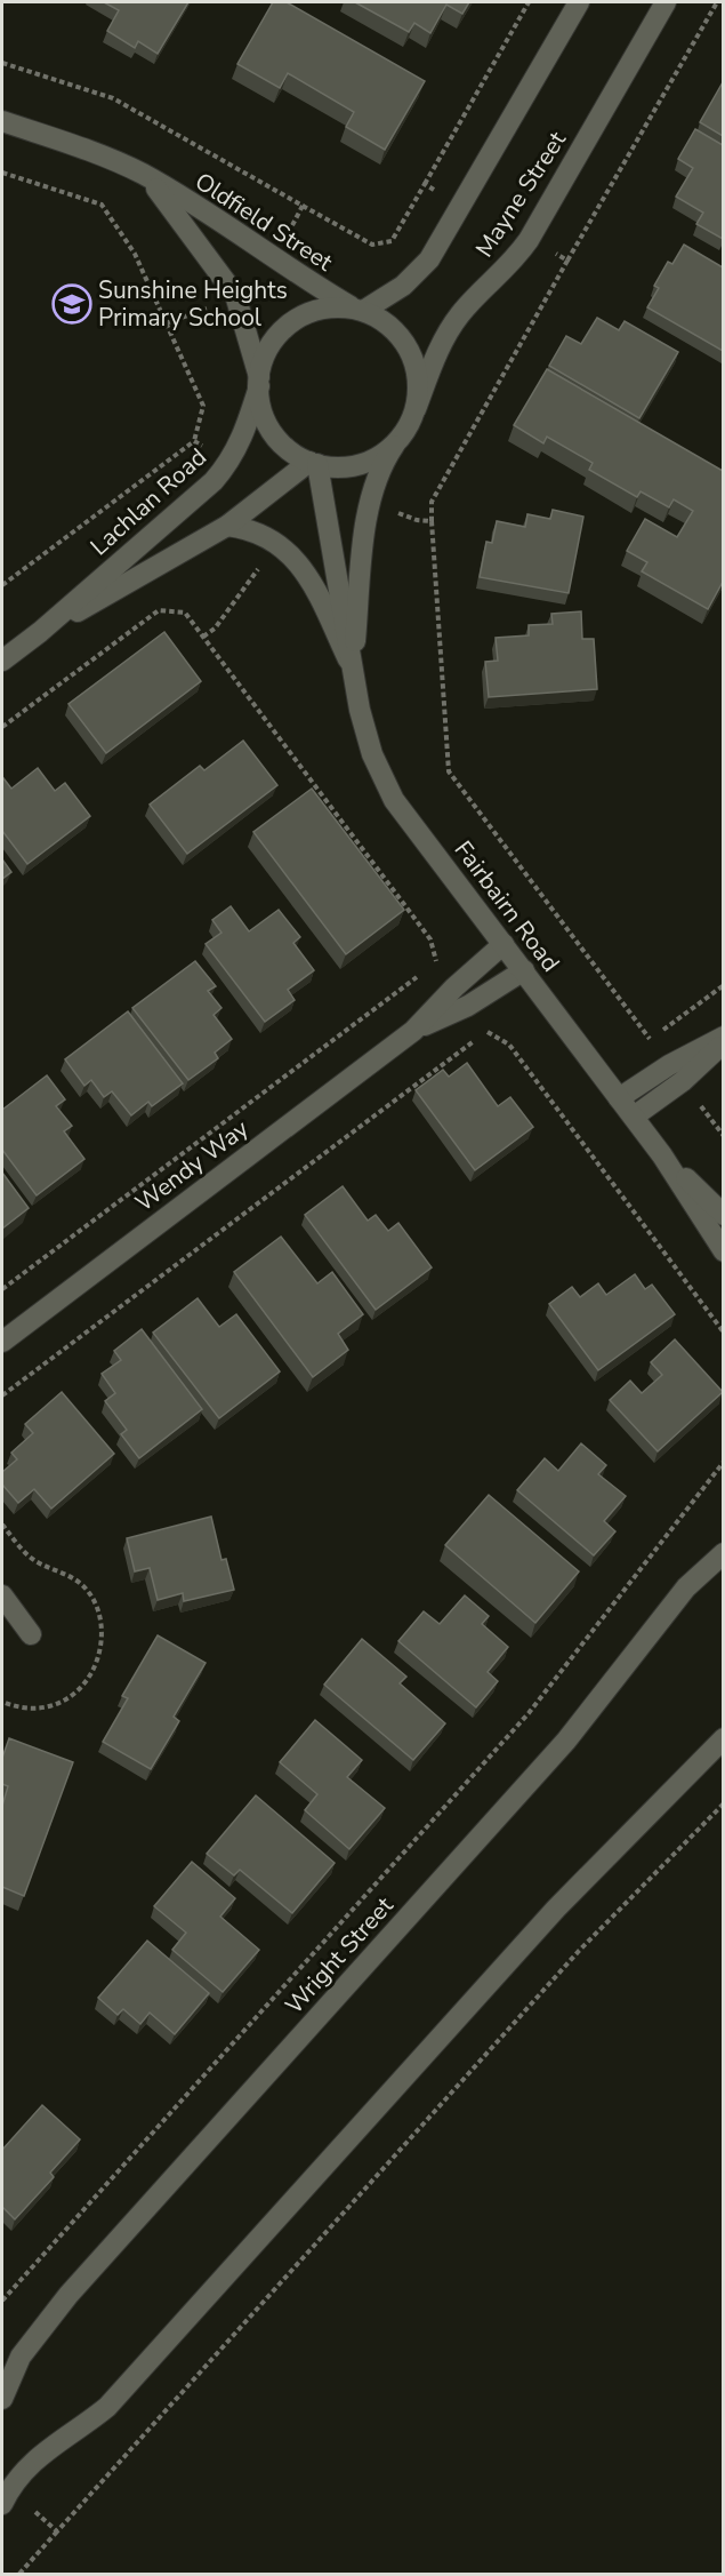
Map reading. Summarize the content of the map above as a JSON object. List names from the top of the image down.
{
  "streets": {
    "street": [
      "Mayne Street",
      "Oldfield Street",
      "Lachlan Road",
      "Fairbairn Road",
      "Wendy Way",
      "Wright Street"
    ]
  },
  "crossings": [
    ["Mayne Street", "Oldfield Street"],
    ["Mayne Street", "Lachlan Road"],
    ["Mayne Street", "Fairbairn Road"],
    ["Oldfield Street", "Lachlan Road"],
    ["Oldfield Street", "Fairbairn Road"],
    ["Lachlan Road", "Fairbairn Road"],
    ["Fairbairn Road", "Wendy Way"]
  ],
  "places": {
    "school or university": ["Sunshine Heights Primary School"]
  }
}
